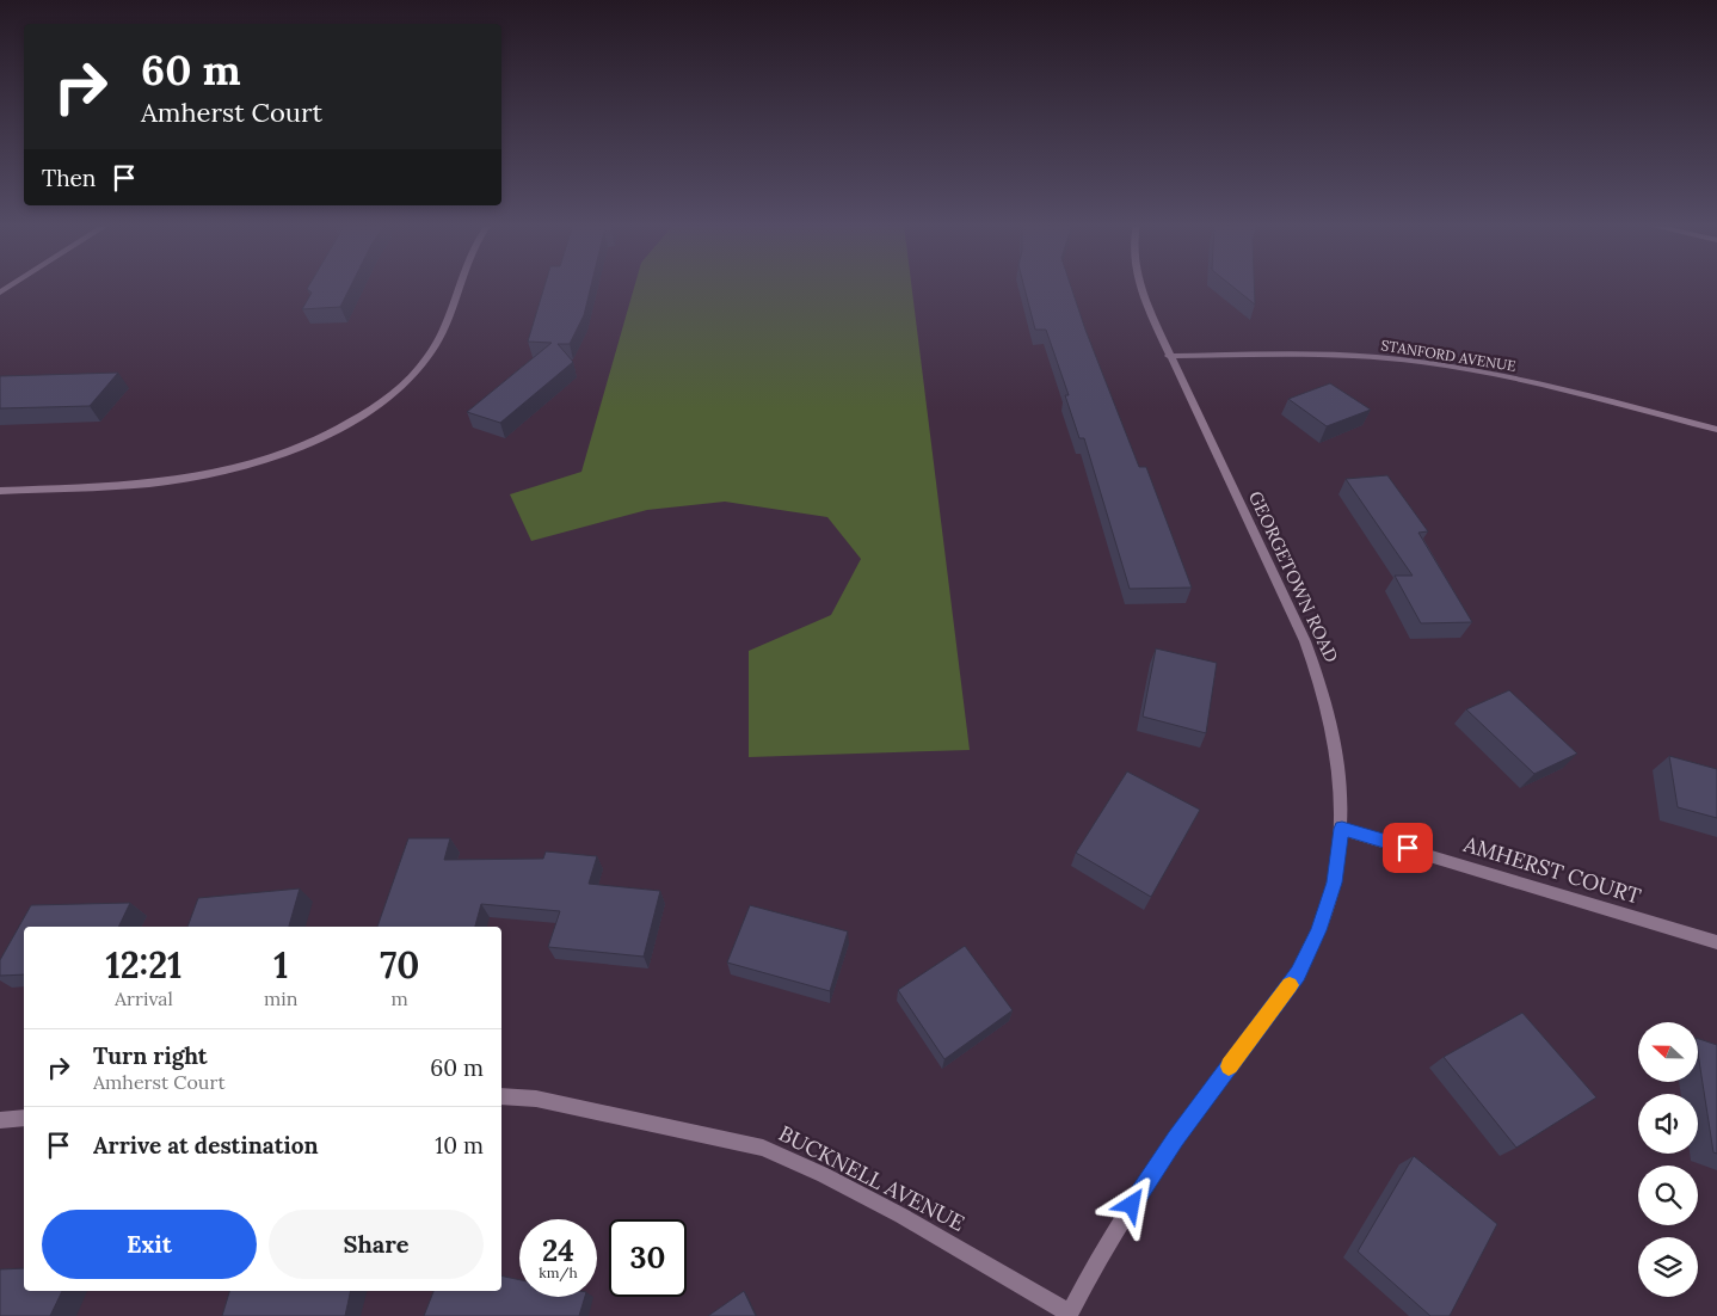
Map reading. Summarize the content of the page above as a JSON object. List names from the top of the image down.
{
  "streets": {
    "street": [
      "STANFORD AVENUE",
      "GEORGETOWN ROAD",
      "AMHERST COURT",
      "BUCKNELL AVENUE"
    ]
  },
  "crossings": [
    ["STANFORD AVENUE", "GEORGETOWN ROAD"],
    ["GEORGETOWN ROAD", "AMHERST COURT"],
    ["GEORGETOWN ROAD", "BUCKNELL AVENUE"]
  ],
  "north": "left",
  "page": {
    "turn": ["60 m", "Amherst Court"],
    "then": "Then",
    "eta": [
      "12:21",
      "Arrival",
      "1",
      "min",
      "70",
      "m"
    ],
    "list": [
      {
        "name": "Turn right",
        "note": "Amherst Court",
        "value": "60 m"
      },
      {
        "name": "Arrive at destination",
        "value": "10 m"
      }
    ],
    "buttons": ["Exit", "Share"],
    "speed": "24 km/h",
    "limit": "30"
  }
}
